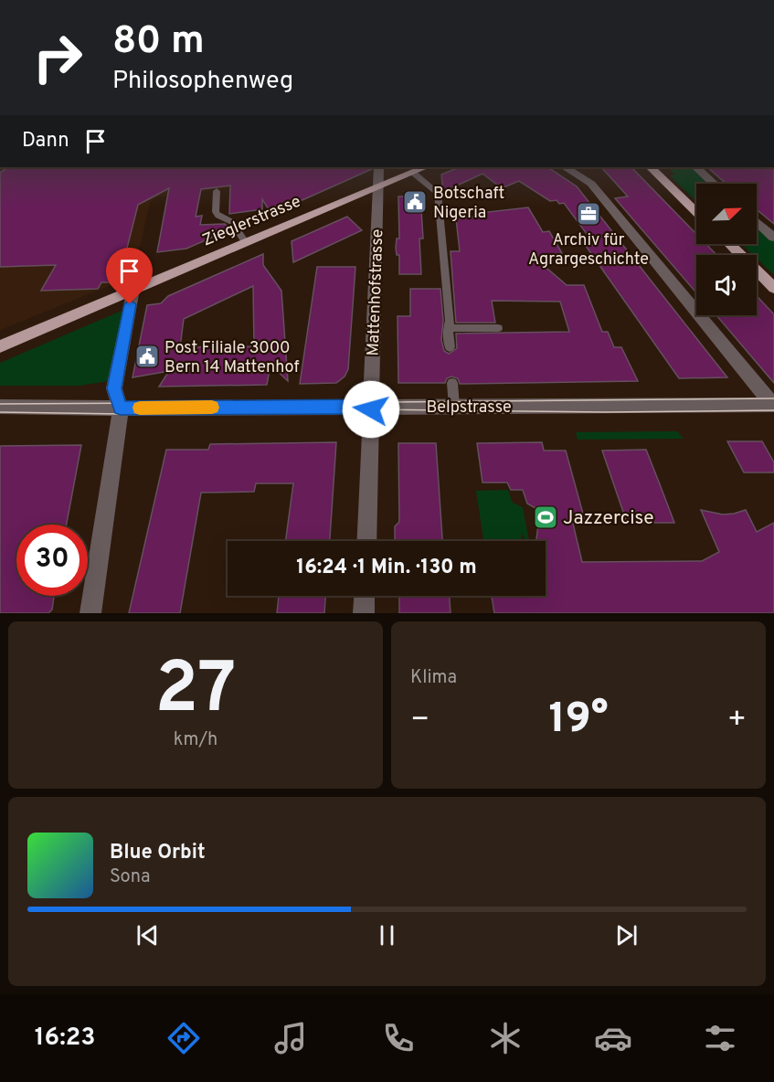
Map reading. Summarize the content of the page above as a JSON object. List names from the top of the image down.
{
  "streets": {
    "main road": ["Zieglerstrasse"],
    "street": ["Mattenhofstrasse", "Belpstrasse"]
  },
  "crossings": [
    ["Zieglerstrasse", "Mattenhofstrasse"],
    ["Mattenhofstrasse", "Belpstrasse"]
  ],
  "places": {
    "public building": ["Botschaft Nigeria", "Post Filiale 3000 Bern 14 Mattenhof"],
    "office": ["Archiv für Agrargeschichte"],
    "sports": ["Jazzercise"]
  },
  "north": "top right",
  "page": {
    "turn": ["80 m", "Philosophenweg"],
    "then": "Dann",
    "limit": "30",
    "trip": "16:24 · 1 Min. · 130 m",
    "tile": [
      ["27", "km/h"],
      "Klima"
    ],
    "heat": ["−", "19°", "+"],
    "song": ["Blue Orbit", "Sona"],
    "tabs": "16:23"
  }
}
